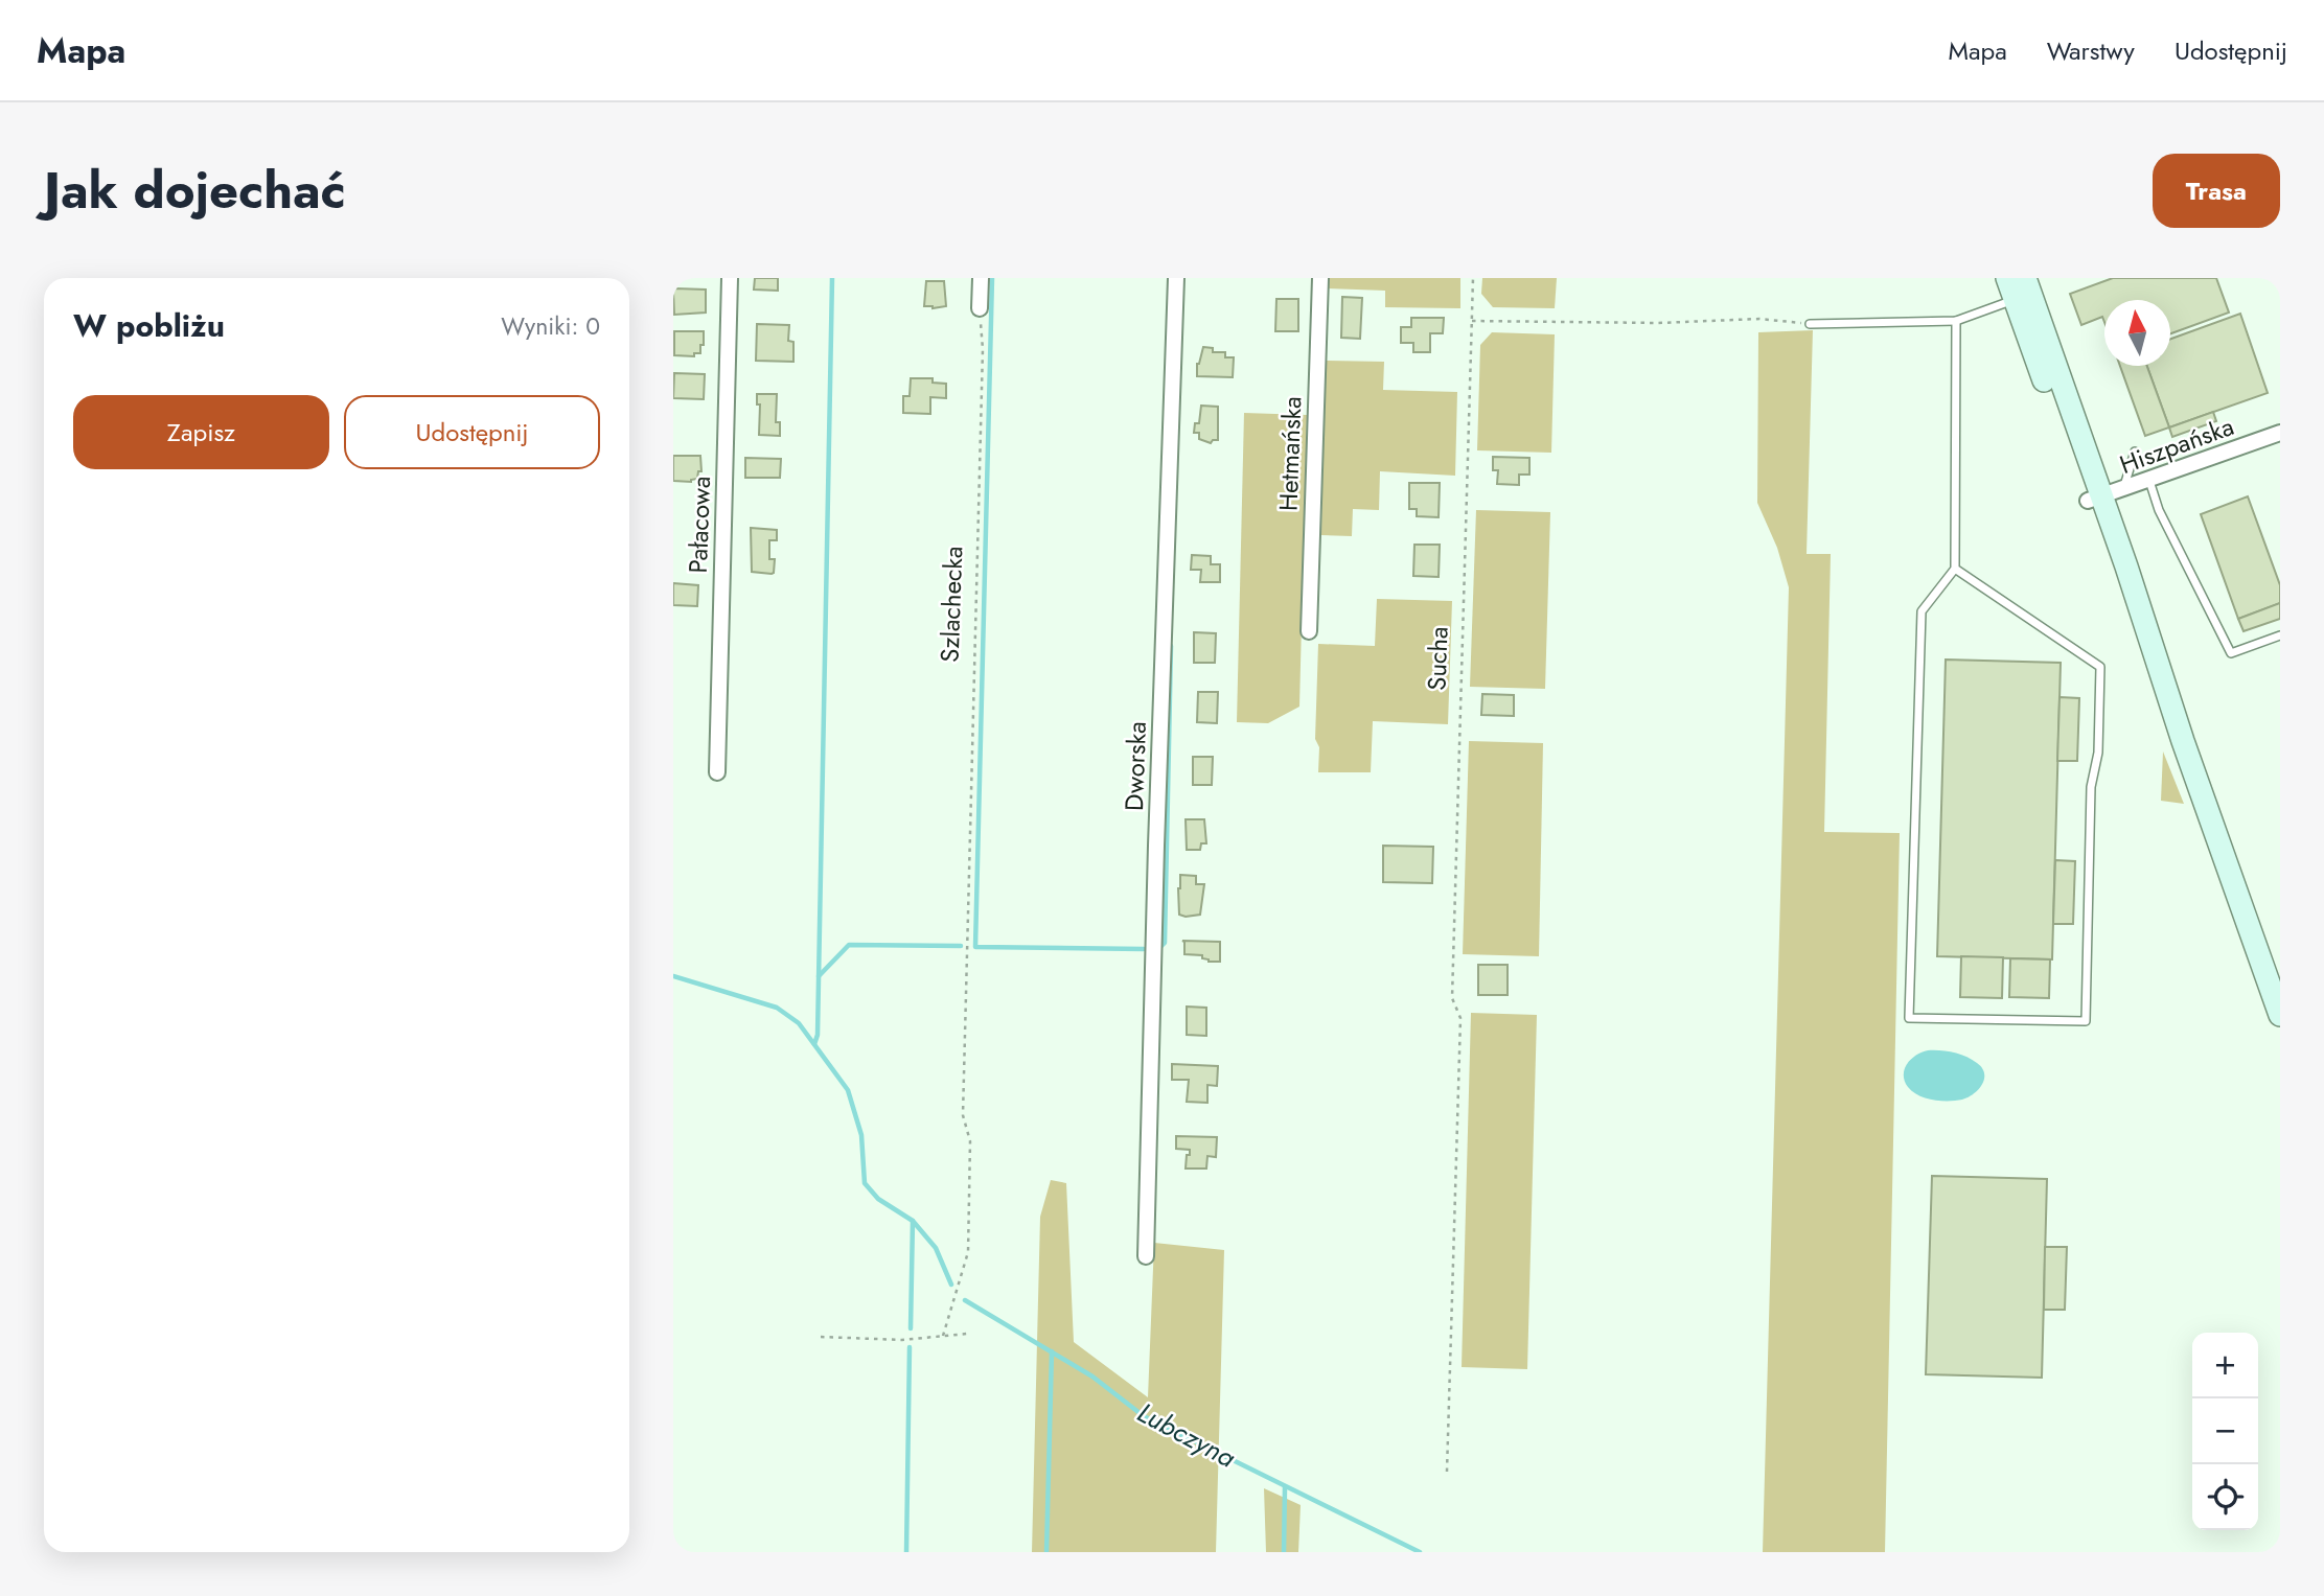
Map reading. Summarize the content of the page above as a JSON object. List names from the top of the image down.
{
  "streets": {
    "street": [
      "Hiszpańska",
      "Hetmańska",
      "Pałacowa",
      "Dworska"
    ],
    "path": ["Szlachecka", "Sucha"]
  },
  "water": ["Lubczyna"],
  "north": "top",
  "page": {
    "header": "Mapa",
    "nav": ["Mapa", "Warstwy", "Udostępnij"],
    "title": "Jak dojechać",
    "buttons": [
      "Trasa",
      ["Zapisz", "Udostępnij"]
    ],
    "heading": ["W pobliżu", "Wyniki: 0"],
    "map_buttons": ["+", "−"]
  }
}
